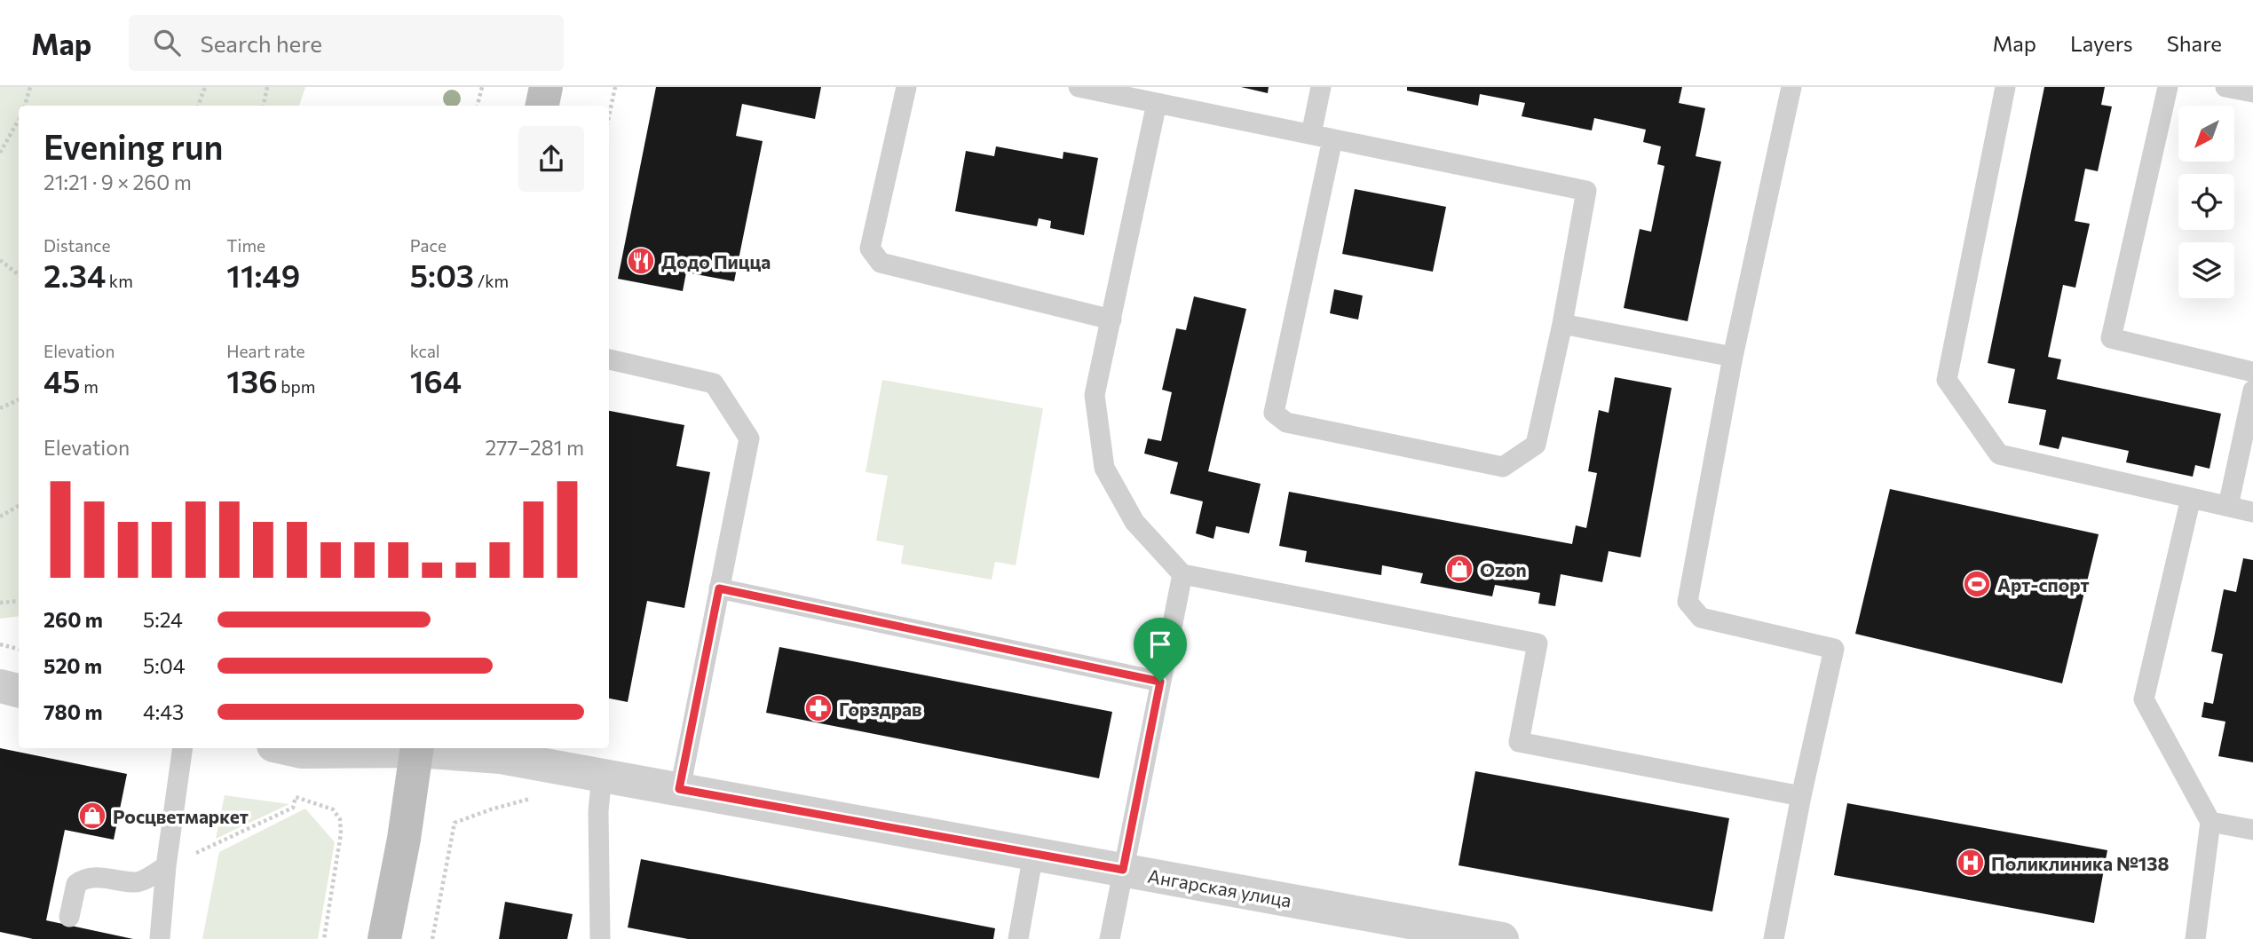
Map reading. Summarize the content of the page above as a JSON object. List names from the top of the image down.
{
  "streets": {
    "street": ["Ангарская улица"]
  },
  "places": {
    "restaurant": ["Додо Пицца"],
    "shop": ["Ozon", "Росцветмаркет"],
    "sports": ["Арт-спорт"],
    "pharmacy": ["Горздрав"],
    "hospital": ["Поликлиника №138"]
  },
  "north": "bottom left",
  "page": {
    "header": "Map",
    "search": "Search here",
    "nav": ["Map", "Layers", "Share"],
    "heading": ["Evening run", "21:21 · 9 × 260 m"],
    "stats": [
      ["Distance", "2.34 km"],
      ["Time", "11:49"],
      ["Pace", "5:03 /km"],
      ["Elevation", "45 m"],
      ["Heart rate", "136 bpm"],
      ["kcal", "164"]
    ],
    "chart": ["Elevation", "277–281 m"],
    "list": [
      {
        "name": "260 m",
        "note": "5:24"
      },
      {
        "name": "520 m",
        "note": "5:04"
      },
      {
        "name": "780 m",
        "note": "4:43"
      }
    ]
  }
}
